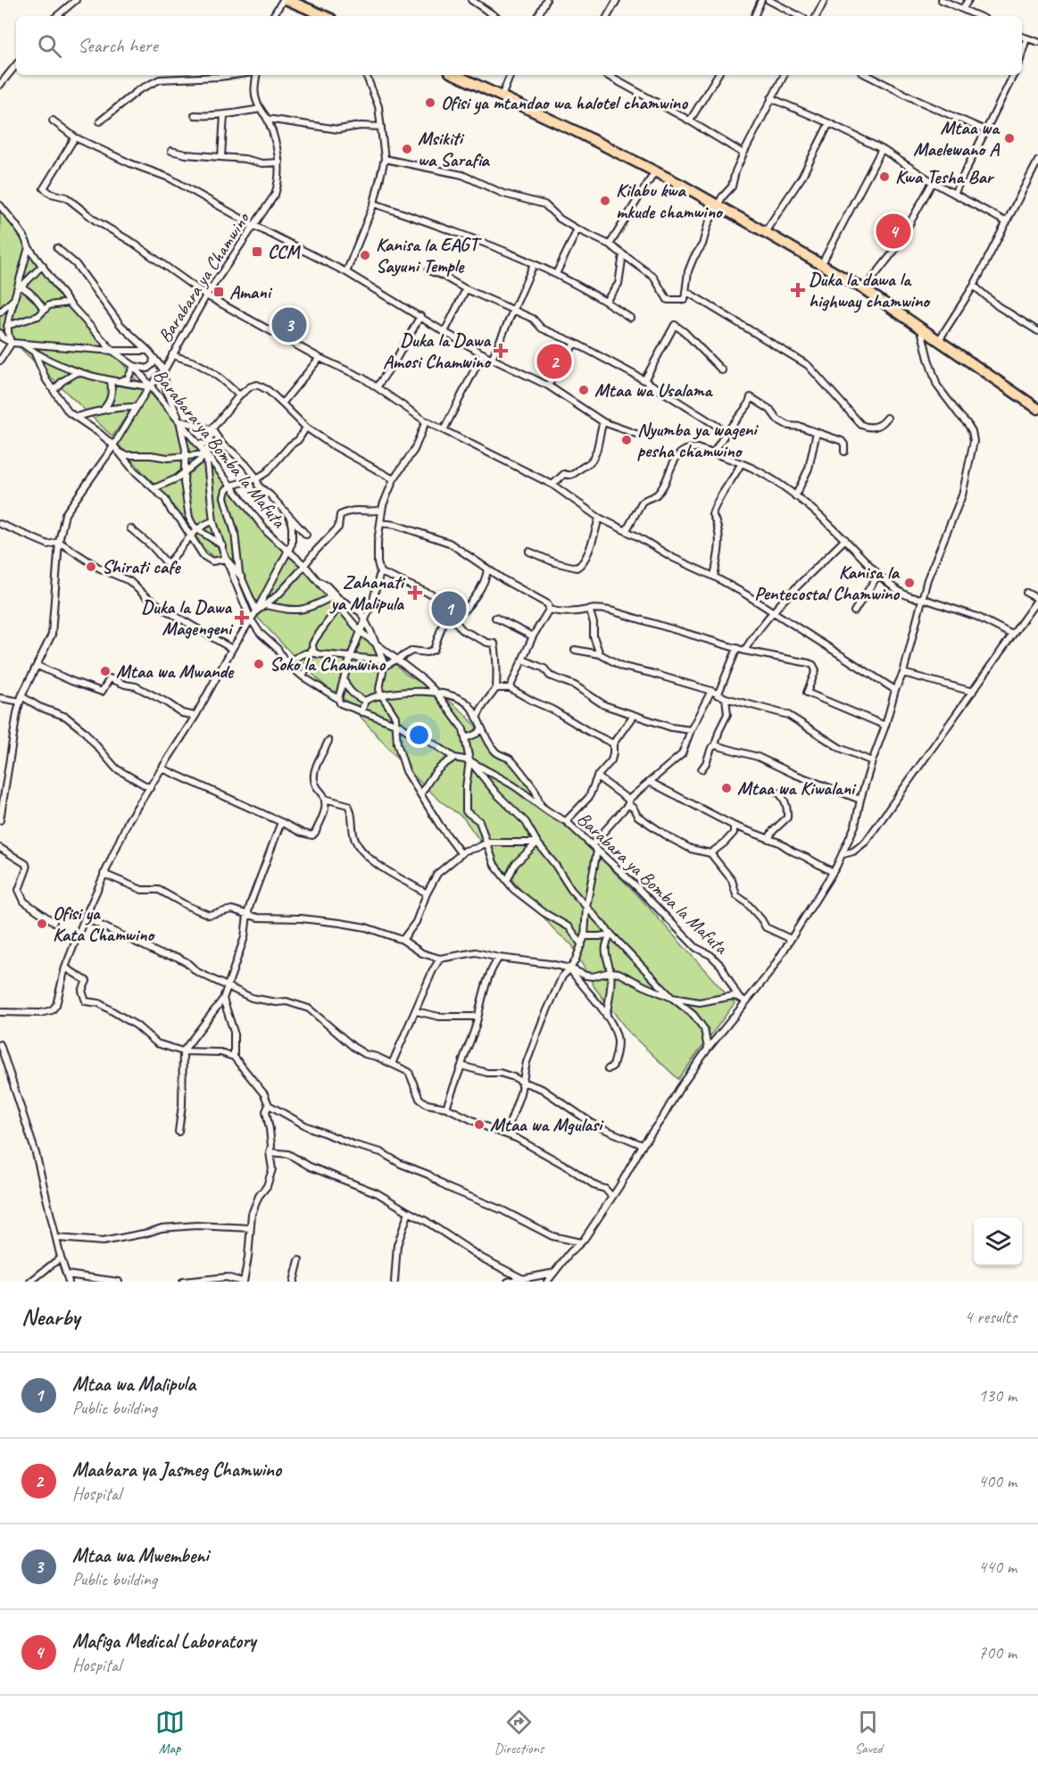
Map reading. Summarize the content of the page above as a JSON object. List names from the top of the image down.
{
  "streets": {
    "street": ["Barabara ya Chamwino", "Barabara ya Bomba la Mafuta"]
  },
  "crossings": [
    ["Barabara ya Chamwino", "Barabara ya Bomba la Mafuta"]
  ],
  "places": {
    "other": [
      "Ofisi ya mtandao wa halotel chamwino",
      "Mtaa wa Maelewano A",
      "Msikiti wa Sarafia",
      "Kwa Tesha Bar",
      "Kilabu kwa mkude chamwino",
      "Kanisa la EAGT Sayuni Temple",
      "Mtaa wa Usalama",
      "Nyumba ya wageni pesha chamwino",
      "Shirati cafe",
      "Kanisa la Pentecostal Chamwino",
      "Soko la Chamwino",
      "Mtaa wa Mwande",
      "Mtaa wa Kiwalani",
      "Ofisi ya Kata Chamwino",
      "Mtaa wa Mgulasi"
    ],
    "transit": ["CCM", "Amani"],
    "health": [
      "Duka la dawa la highway chamwino",
      "Duka la Dawa Amosi Chamwino",
      "Zahanati ya Malipula",
      "Duka la Dawa Magengeni"
    ]
  },
  "page": {
    "search": "Search here",
    "pins": [
      "4",
      "3",
      "2",
      "1"
    ],
    "heading": ["Nearby", "4 results"],
    "list": [
      {
        "mark": "1",
        "name": "Mtaa wa Malipula",
        "note": "Public building",
        "value": "130 m"
      },
      {
        "mark": "2",
        "name": "Maabara ya Jasmeg Chamwino",
        "note": "Hospital",
        "value": "400 m"
      },
      {
        "mark": "3",
        "name": "Mtaa wa Mwembeni",
        "note": "Public building",
        "value": "440 m"
      },
      {
        "mark": "4",
        "name": "Mafiga Medical Laboratory",
        "note": "Hospital",
        "value": "700 m"
      }
    ],
    "nav": ["Map", "Directions", "Saved"]
  }
}
